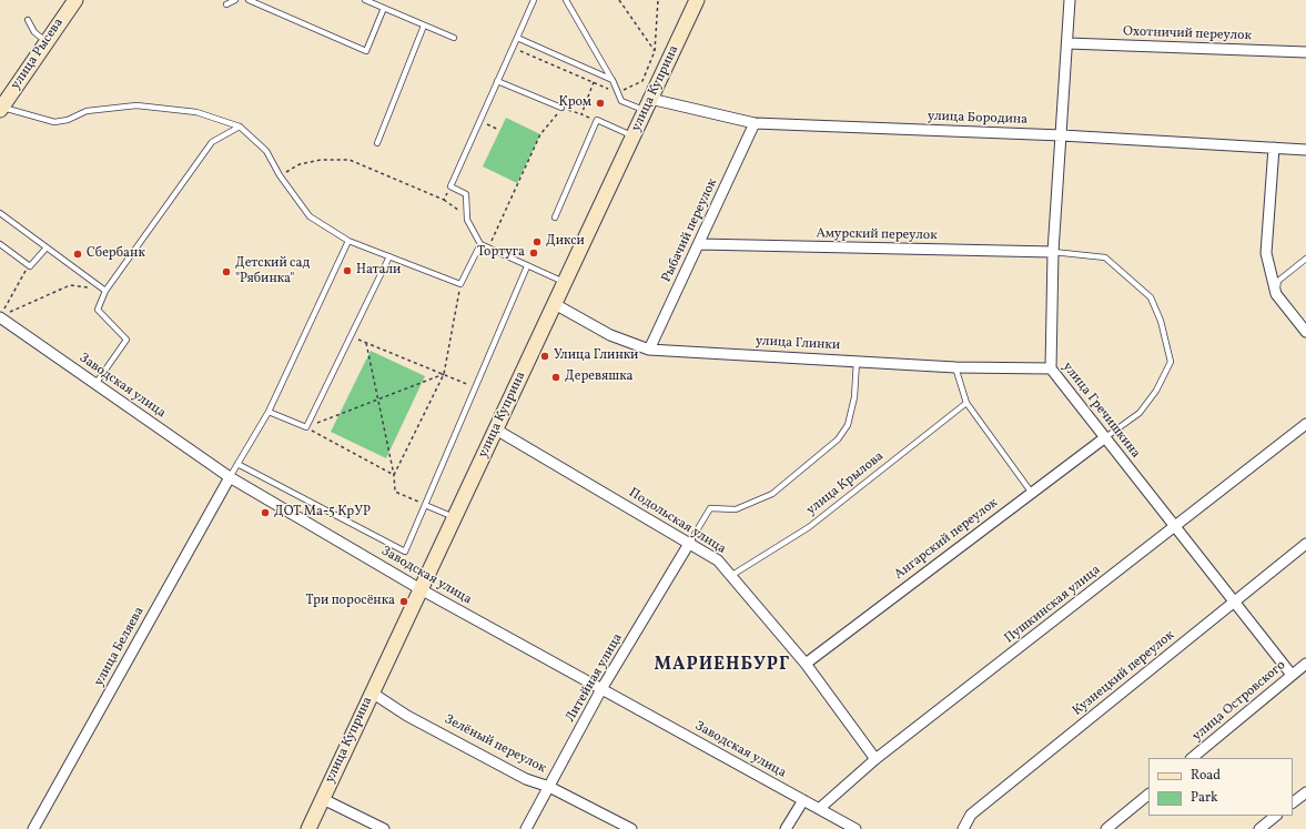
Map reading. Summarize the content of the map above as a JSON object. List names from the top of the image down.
{
  "streets": {
    "street": [
      "Охотничий переулок",
      "улица Рысева",
      "улица Куприна",
      "улица Бородина",
      "Рыбачий переулок",
      "Амурский переулок",
      "улица Глинки",
      "Заводская улица",
      "улица Гречишкина",
      "Подольская улица",
      "Ангарский переулок",
      "Пушкинская улица",
      "улица Беляева",
      "Кузнецкий переулок",
      "Литейная улица",
      "улица Островского",
      "Зелёный переулок"
    ],
    "lane": ["улица Крылова"]
  },
  "crossings": [
    ["Охотничий переулок", "улица Гречишкина"],
    ["улица Куприна", "улица Бородина"],
    ["улица Куприна", "улица Глинки"],
    ["улица Куприна", "Заводская улица"],
    ["улица Куприна", "Подольская улица"],
    ["улица Куприна", "Зелёный переулок"],
    ["улица Бородина", "Рыбачий переулок"],
    ["улица Бородина", "улица Гречишкина"],
    ["Рыбачий переулок", "Амурский переулок"],
    ["Рыбачий переулок", "улица Глинки"],
    ["Амурский переулок", "улица Гречишкина"],
    ["улица Глинки", "улица Гречишкина"],
    ["Заводская улица", "Пушкинская улица"],
    ["Заводская улица", "улица Беляева"],
    ["Заводская улица", "Литейная улица"],
    ["улица Гречишкина", "Ангарский переулок"],
    ["улица Гречишкина", "Пушкинская улица"],
    ["улица Гречишкина", "Кузнецкий переулок"],
    ["улица Гречишкина", "улица Островского"],
    ["улица Крылова", "Подольская улица"],
    ["Подольская улица", "Ангарский переулок"],
    ["Подольская улица", "Пушкинская улица"],
    ["Подольская улица", "Литейная улица"],
    ["Литейная улица", "Зелёный переулок"]
  ],
  "districts": ["МАРИЕНБУРГ"],
  "places": [
    "Кром",
    "Дикси",
    "Тортуга",
    "Сбербанк",
    "Натали",
    "Детский сад \"Рябинка\"",
    "Улица Глинки",
    "Деревяшка",
    "ДОТ Ма-5 КрУР",
    "Три поросёнка"
  ],
  "legend": ["Road", "Park"]
}
